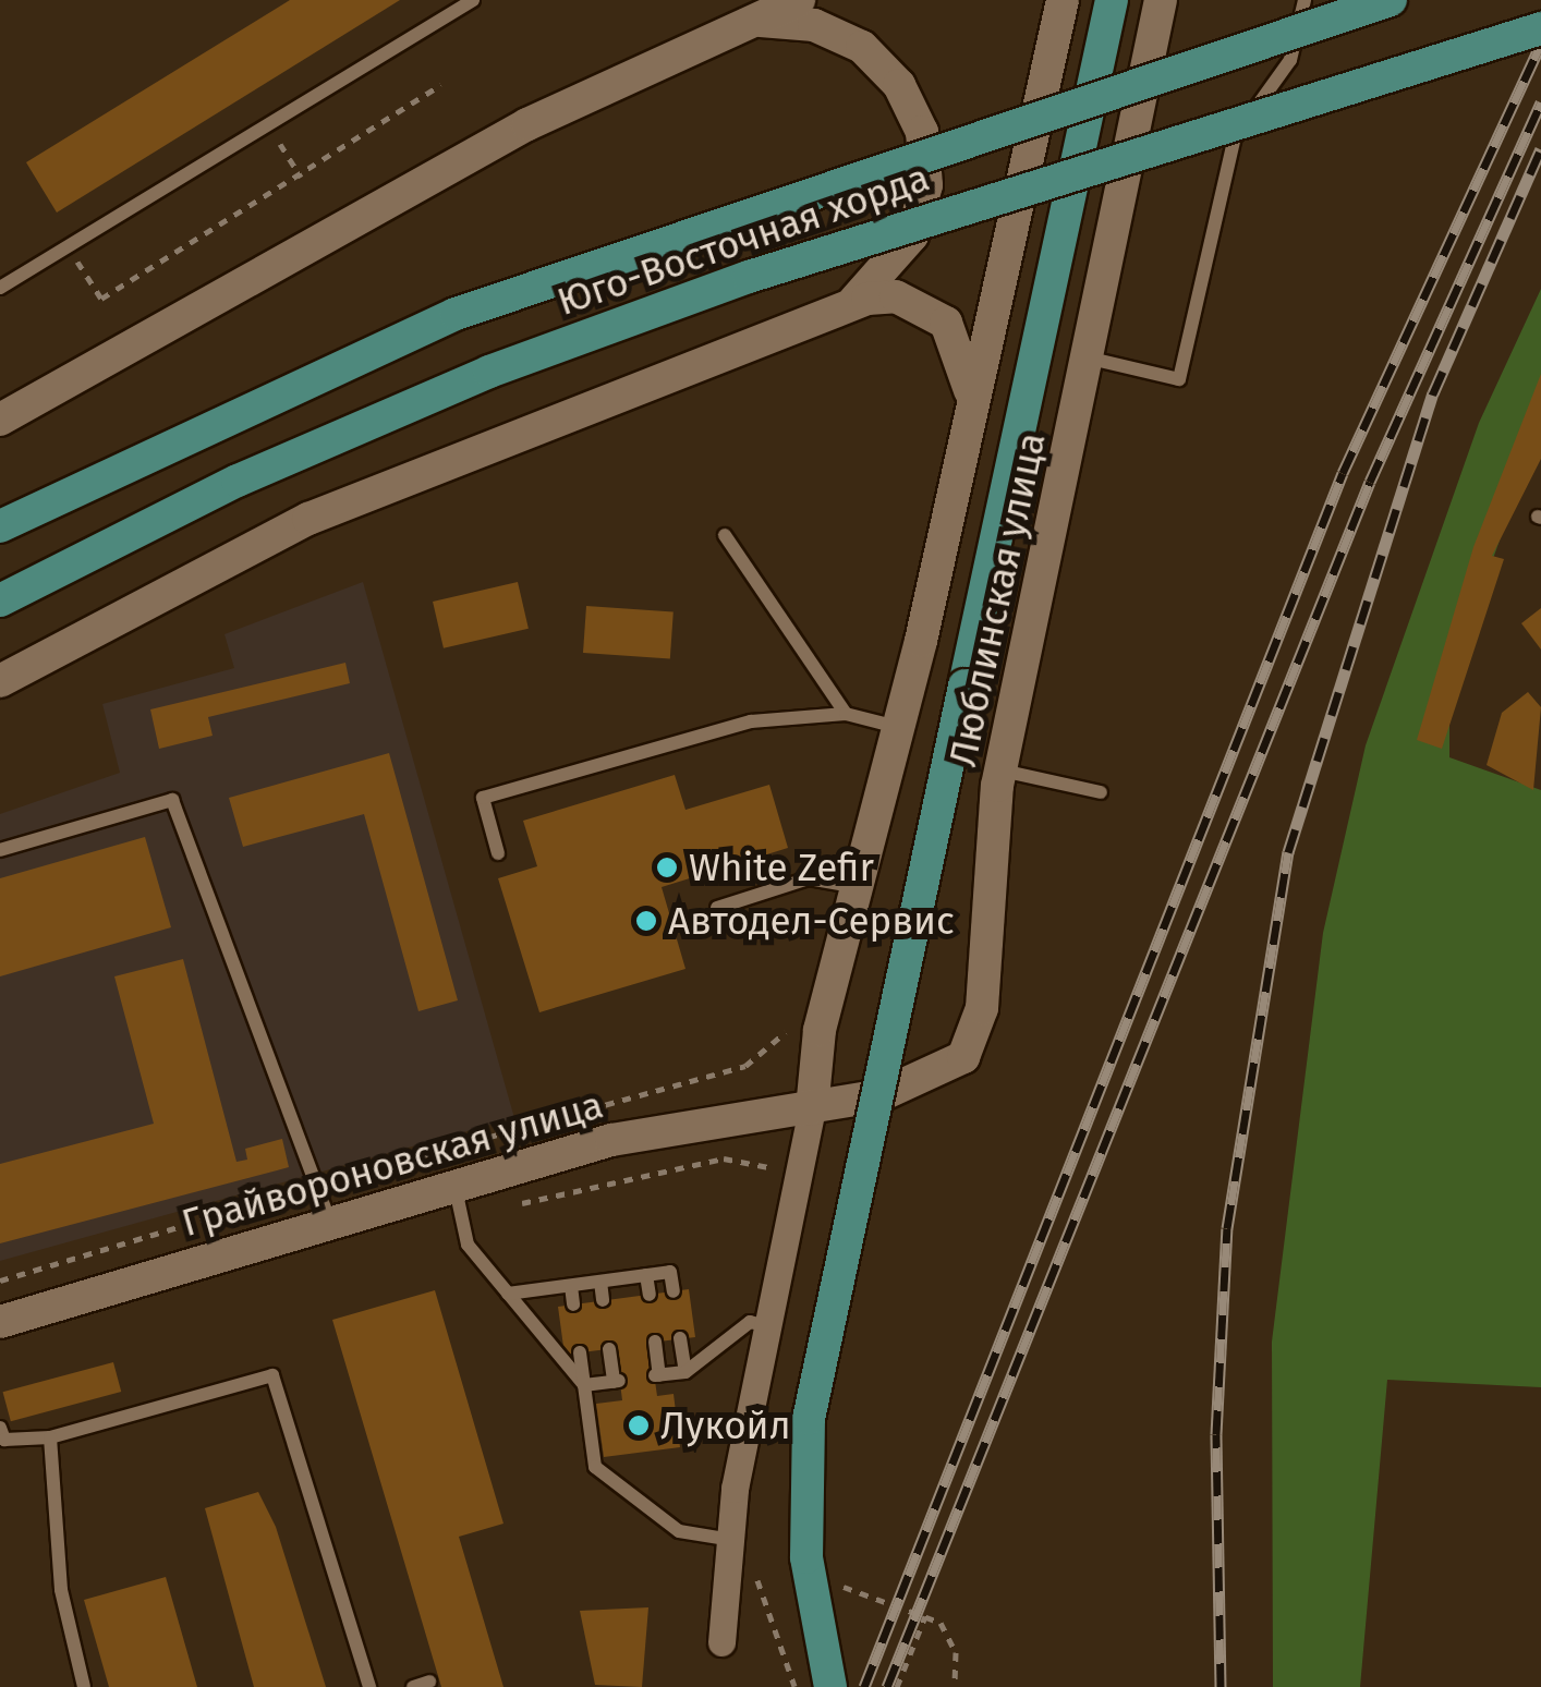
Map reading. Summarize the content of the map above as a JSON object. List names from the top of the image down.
{
  "streets": {
    "main road": ["Юго-Восточная хорда", "Люблинская улица", "Грайвороновская улица"]
  },
  "crossings": [
    ["Люблинская улица", "Грайвороновская улица"]
  ],
  "places": ["White Zefir", "Автодел-Сервис", "Лукойл"]
}
